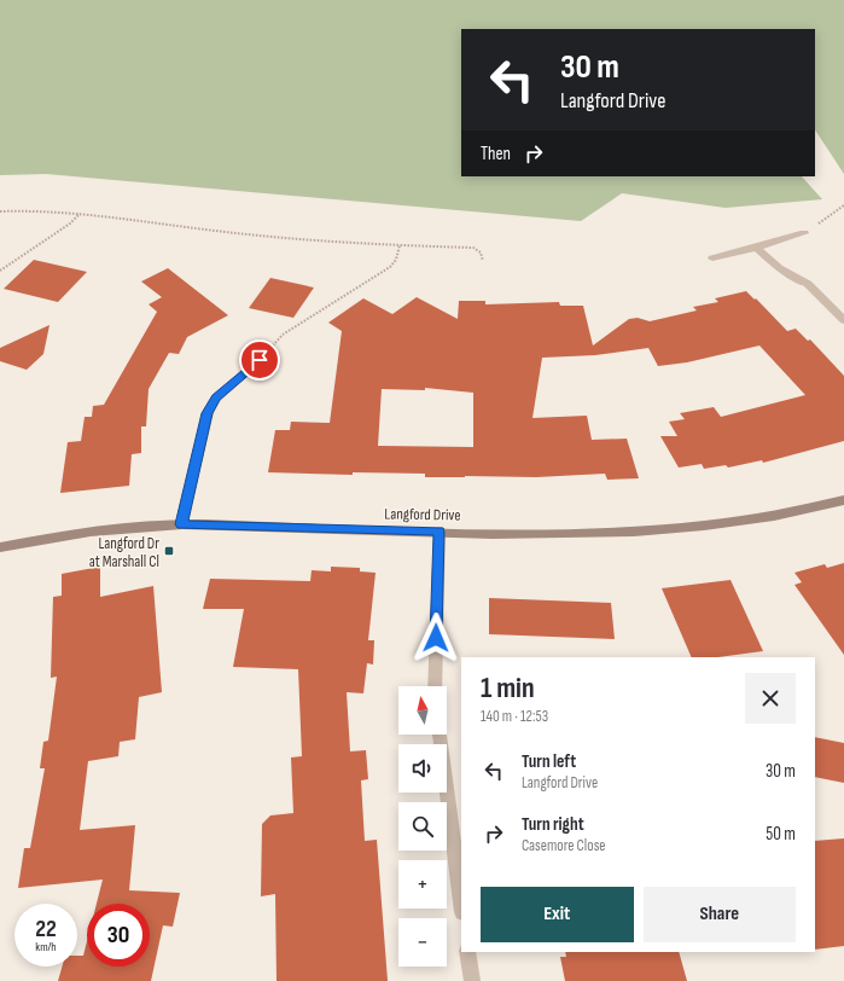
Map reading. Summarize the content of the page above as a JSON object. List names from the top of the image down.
{
  "streets": {
    "street": ["Langford Drive"]
  },
  "places": {
    "transit": ["Langford Dr at Marshall Cl"]
  },
  "north": "top",
  "page": {
    "turn": ["30 m", "Langford Drive"],
    "then": "Then",
    "heading": ["1 min", "140 m · 12:53"],
    "map_buttons": ["+", "−"],
    "list": [
      {
        "name": "Turn left",
        "note": "Langford Drive",
        "value": "30 m"
      },
      {
        "name": "Turn right",
        "note": "Casemore Close",
        "value": "50 m"
      }
    ],
    "buttons": ["Exit", "Share"],
    "speed": "22 km/h",
    "limit": "30"
  }
}
